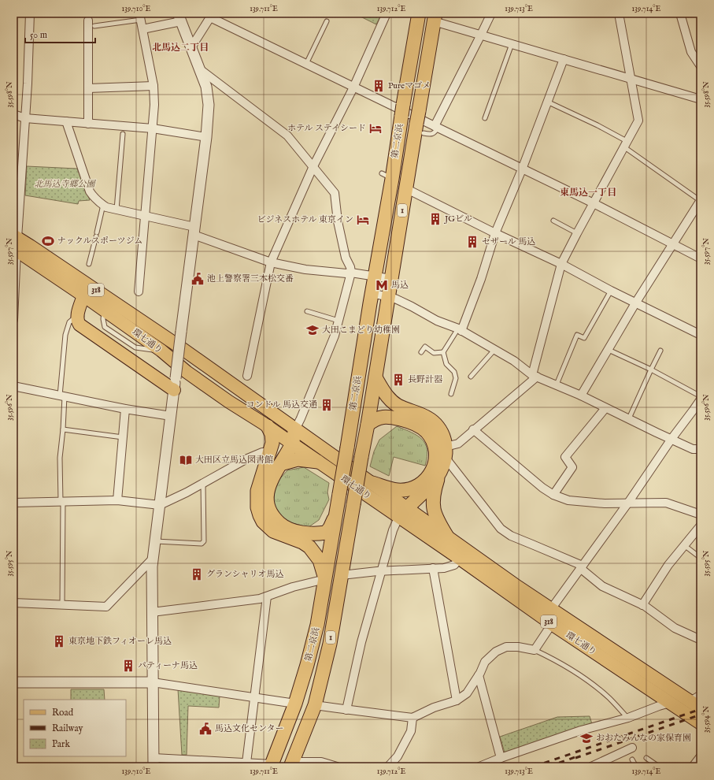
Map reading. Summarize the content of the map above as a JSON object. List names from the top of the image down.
{
  "streets": {
    "highway": ["第二京浜", "1"],
    "main road": ["318", "環七通り"]
  },
  "districts": ["北馬込二丁目", "東馬込一丁目"],
  "parks": ["北馬込寺郷公園"],
  "places": {
    "building": [
      "Pureマゴメ",
      "JGビル",
      "セザール 馬込",
      "長野計器",
      "コンドル 馬込交通",
      "グランシャリオ馬込",
      "東京地下鉄フィオーレ馬込",
      "パティーナ馬込"
    ],
    "hotel": ["ホテル ステイシード", "ビジネスホテル 東京イン"],
    "sports": ["ナックルスポーツジム"],
    "public building": ["池上警察署三本松交番", "馬込文化センター"],
    "metro station": ["馬込"],
    "school or university": ["大田こまどり幼稚園", "おおたみんなの家保育園"],
    "library": ["大田区立馬込図書館"]
  },
  "legend": ["Road", "Railway", "Park"],
  "scale_bar": "50 m",
  "coordinates": [
    "139.710°E",
    "139.711°E",
    "139.712°E",
    "139.713°E",
    "139.714°E",
    "35.598°N",
    "35.597°N",
    "35.596°N",
    "35.595°N",
    "35.594°N"
  ]
}
